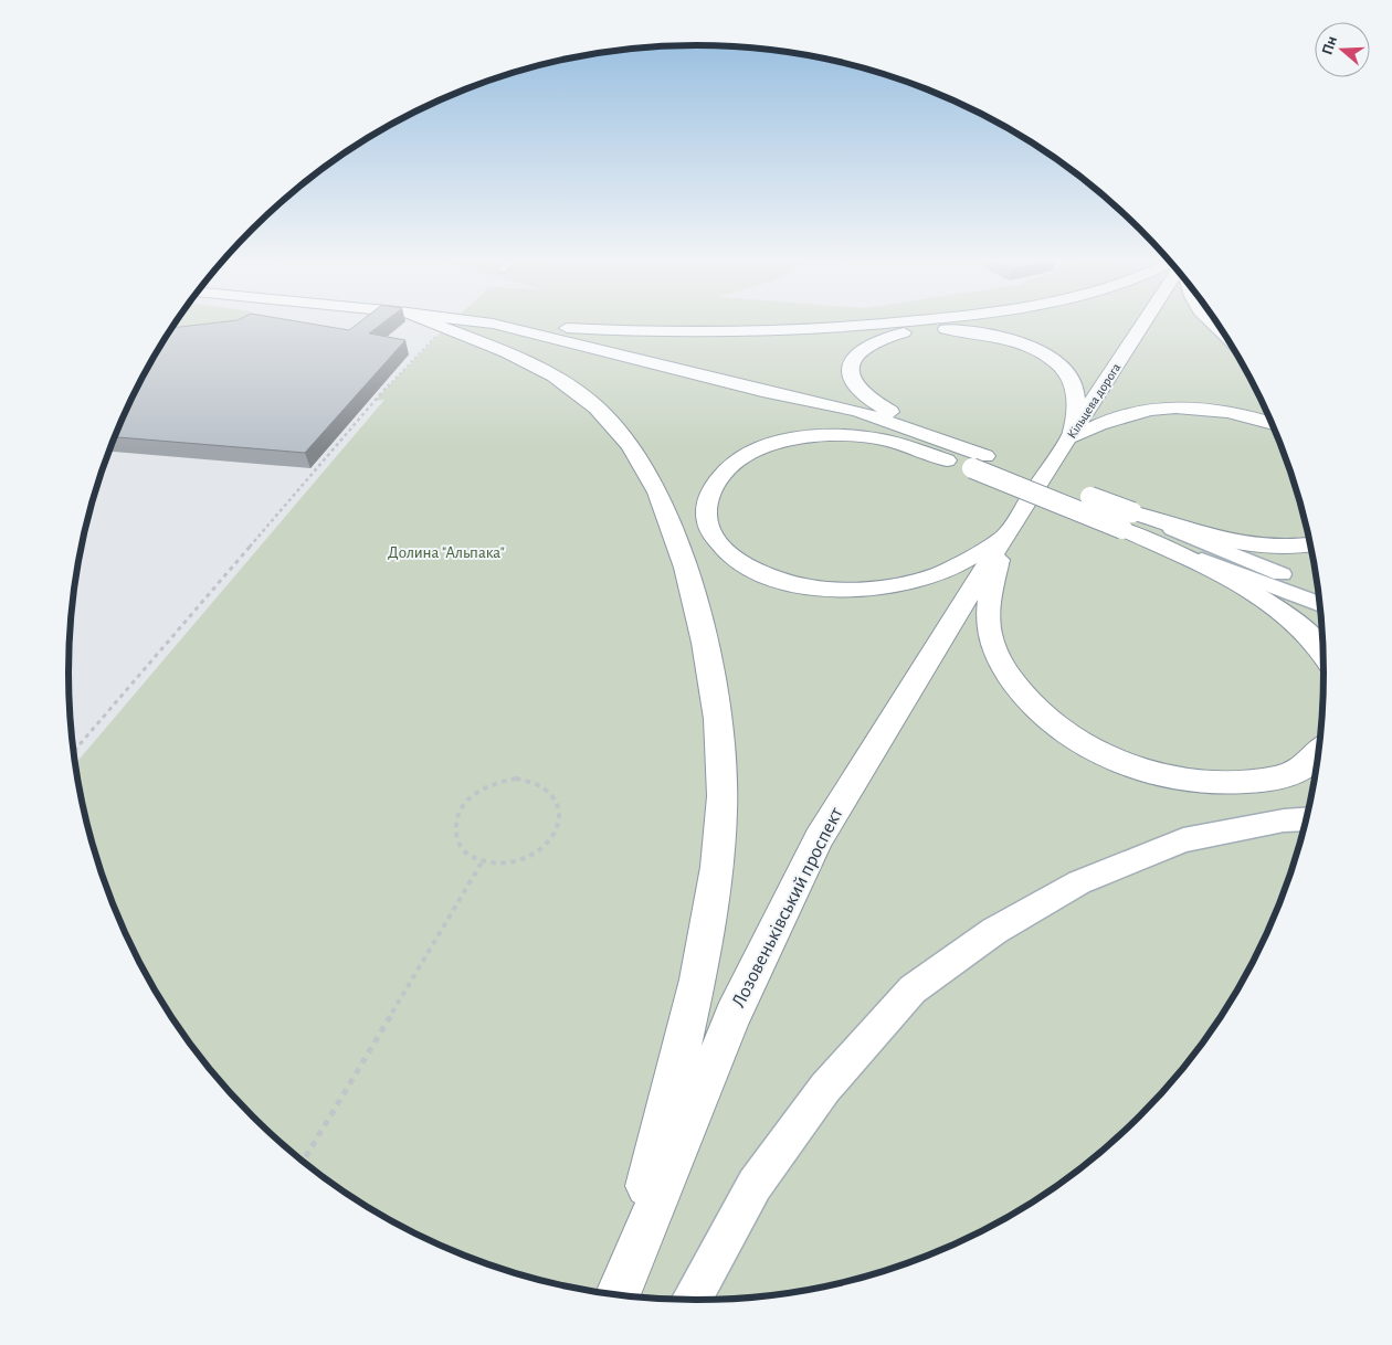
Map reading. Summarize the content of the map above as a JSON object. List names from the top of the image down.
{
  "streets": {
    "highway": ["Кільцева дорога", "Лозовеньківський проспект"]
  },
  "crossings": [
    ["Кільцева дорога", "Лозовеньківський проспект"]
  ],
  "parks": ["Долина \"Альпака\""],
  "north": "left"
}
